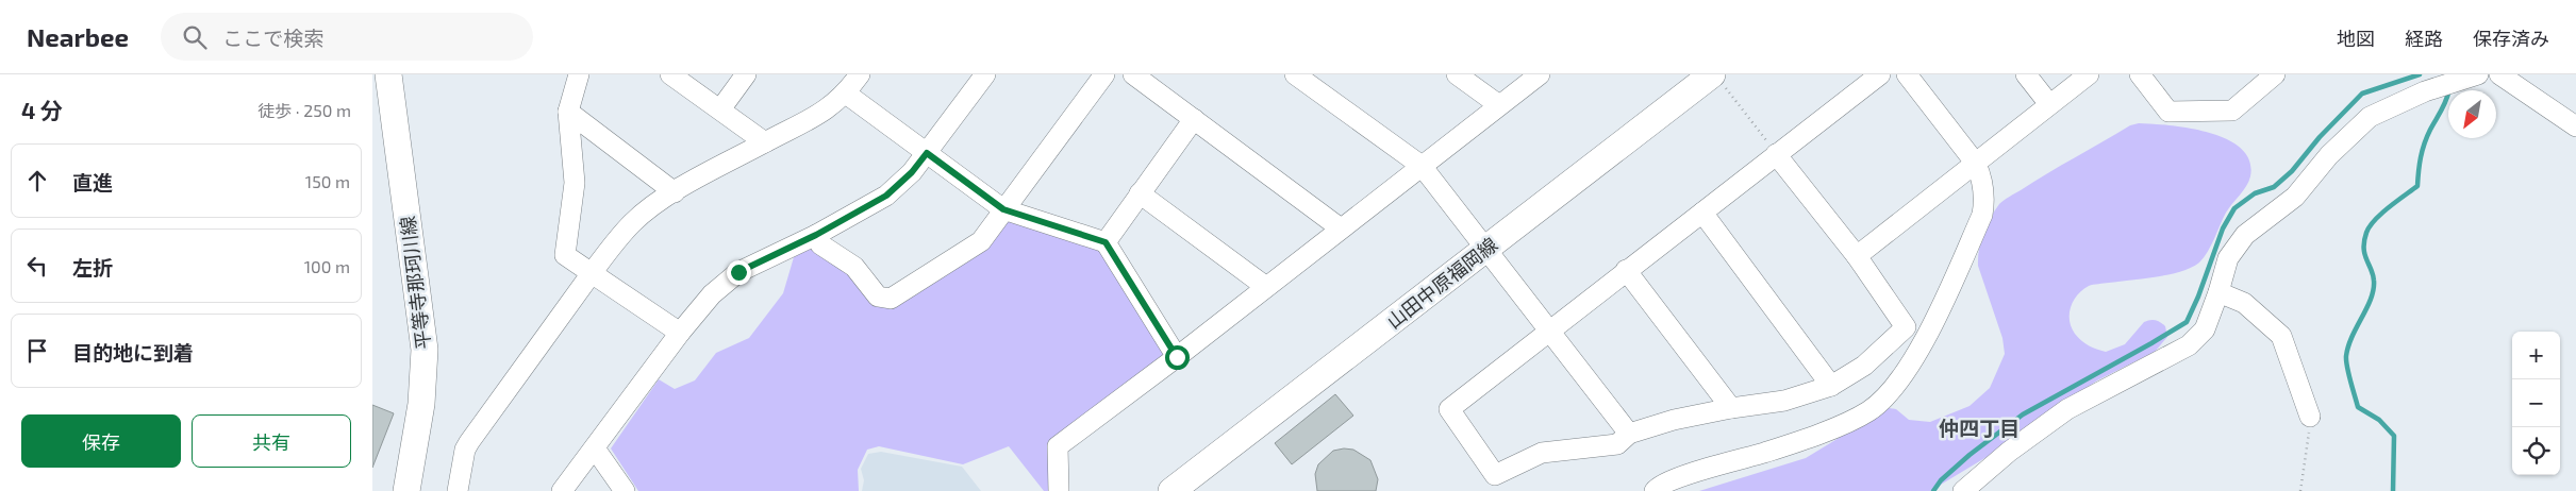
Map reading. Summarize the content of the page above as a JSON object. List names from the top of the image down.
{
  "streets": {
    "main road": ["平等寺那珂川線", "山田中原福岡線"]
  },
  "districts": ["仲四丁目"],
  "north": "bottom left",
  "page": {
    "header": "Nearbee",
    "search": "ここで検索",
    "nav": ["地図", "経路", "保存済み"],
    "heading": ["4 分", "徒歩 · 250 m"],
    "list": [
      ["直進", "150 m"],
      ["左折", "100 m"],
      "目的地に到着"
    ],
    "map_buttons": ["+", "−"],
    "buttons": ["保存", "共有"]
  }
}
